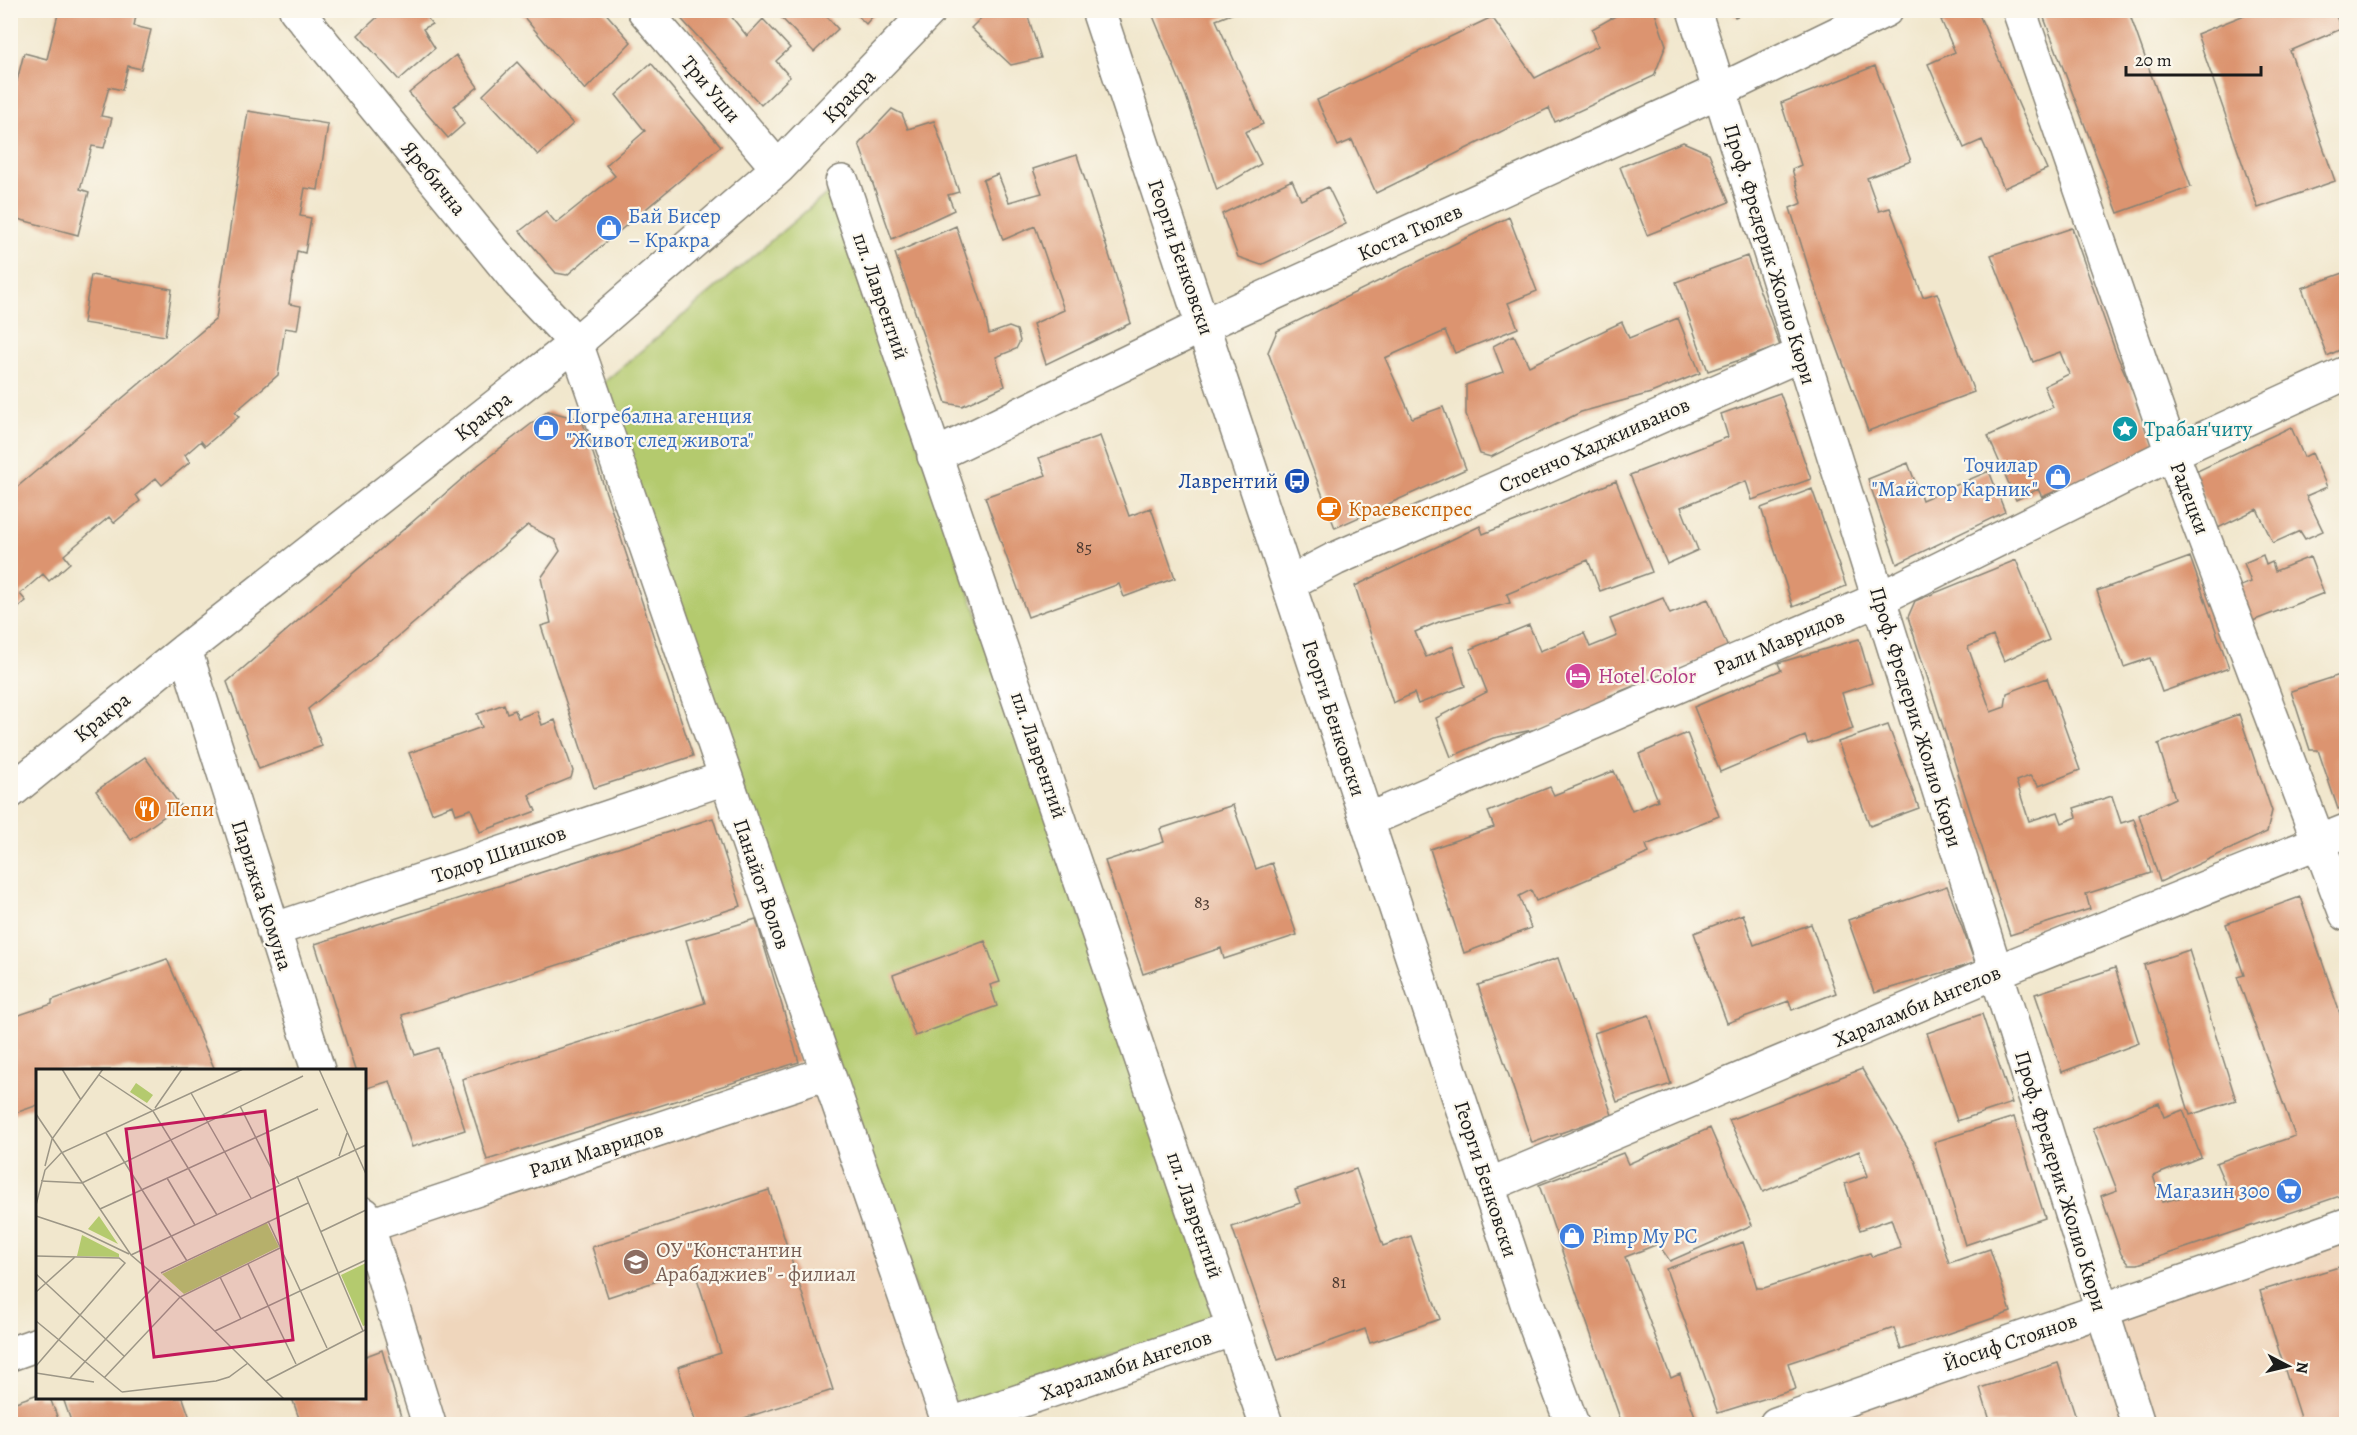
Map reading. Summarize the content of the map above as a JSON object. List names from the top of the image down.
{
  "streets": {
    "street": [
      "Три Уши",
      "Кракра",
      "Яребична",
      "Коста Тюлев",
      "Проф. Фредерик Жолио Кюри",
      "Георги Бенковски",
      "пл. Лаврентий",
      "Стоенчо Хаджииванов",
      "Радецки",
      "Рали Мавридов",
      "Тодор Шишков",
      "Панайот Волов",
      "Парижка Комуна",
      "Хараламби Ангелов",
      "Йосиф Стоянов"
    ]
  },
  "crossings": [
    ["Три Уши", "Кракра"],
    ["Кракра", "Яребична"],
    ["Кракра", "Панайот Волов"],
    ["Кракра", "Парижка Комуна"],
    ["Яребична", "Панайот Волов"],
    ["Коста Тюлев", "Проф. Фредерик Жолио Кюри"],
    ["Коста Тюлев", "Георги Бенковски"],
    ["Коста Тюлев", "пл. Лаврентий"],
    ["Проф. Фредерик Жолио Кюри", "Стоенчо Хаджииванов"],
    ["Проф. Фредерик Жолио Кюри", "Рали Мавридов"],
    ["Проф. Фредерик Жолио Кюри", "Хараламби Ангелов"],
    ["Проф. Фредерик Жолио Кюри", "Йосиф Стоянов"],
    ["Георги Бенковски", "Стоенчо Хаджииванов"],
    ["Георги Бенковски", "Рали Мавридов"],
    ["Георги Бенковски", "Хараламби Ангелов"],
    ["пл. Лаврентий", "Хараламби Ангелов"],
    ["Радецки", "Рали Мавридов"],
    ["Радецки", "Хараламби Ангелов"],
    ["Рали Мавридов", "Панайот Волов"],
    ["Тодор Шишков", "Панайот Волов"],
    ["Тодор Шишков", "Парижка Комуна"],
    ["Панайот Волов", "Хараламби Ангелов"]
  ],
  "places": {
    "shop": [
      "Бай Бисер – Кракра",
      "Погребална агенция \"Живот след живота\"",
      "Точилар \"Майстор Карник\"",
      "Pimp My PC"
    ],
    "place": ["Трабан'читу"],
    "bus stop": ["Лаврентий"],
    "cafe": ["Краевекспрес"],
    "hotel": ["Hotel Color"],
    "restaurant": ["Пепи"],
    "supermarket": ["Магазин 300"],
    "school or university": ["ОУ \"Константин Арабаджиев\" - филиал"]
  },
  "house_numbers": ["85", "83", "81"],
  "scale_bar": "20 m",
  "north": "right"
}
